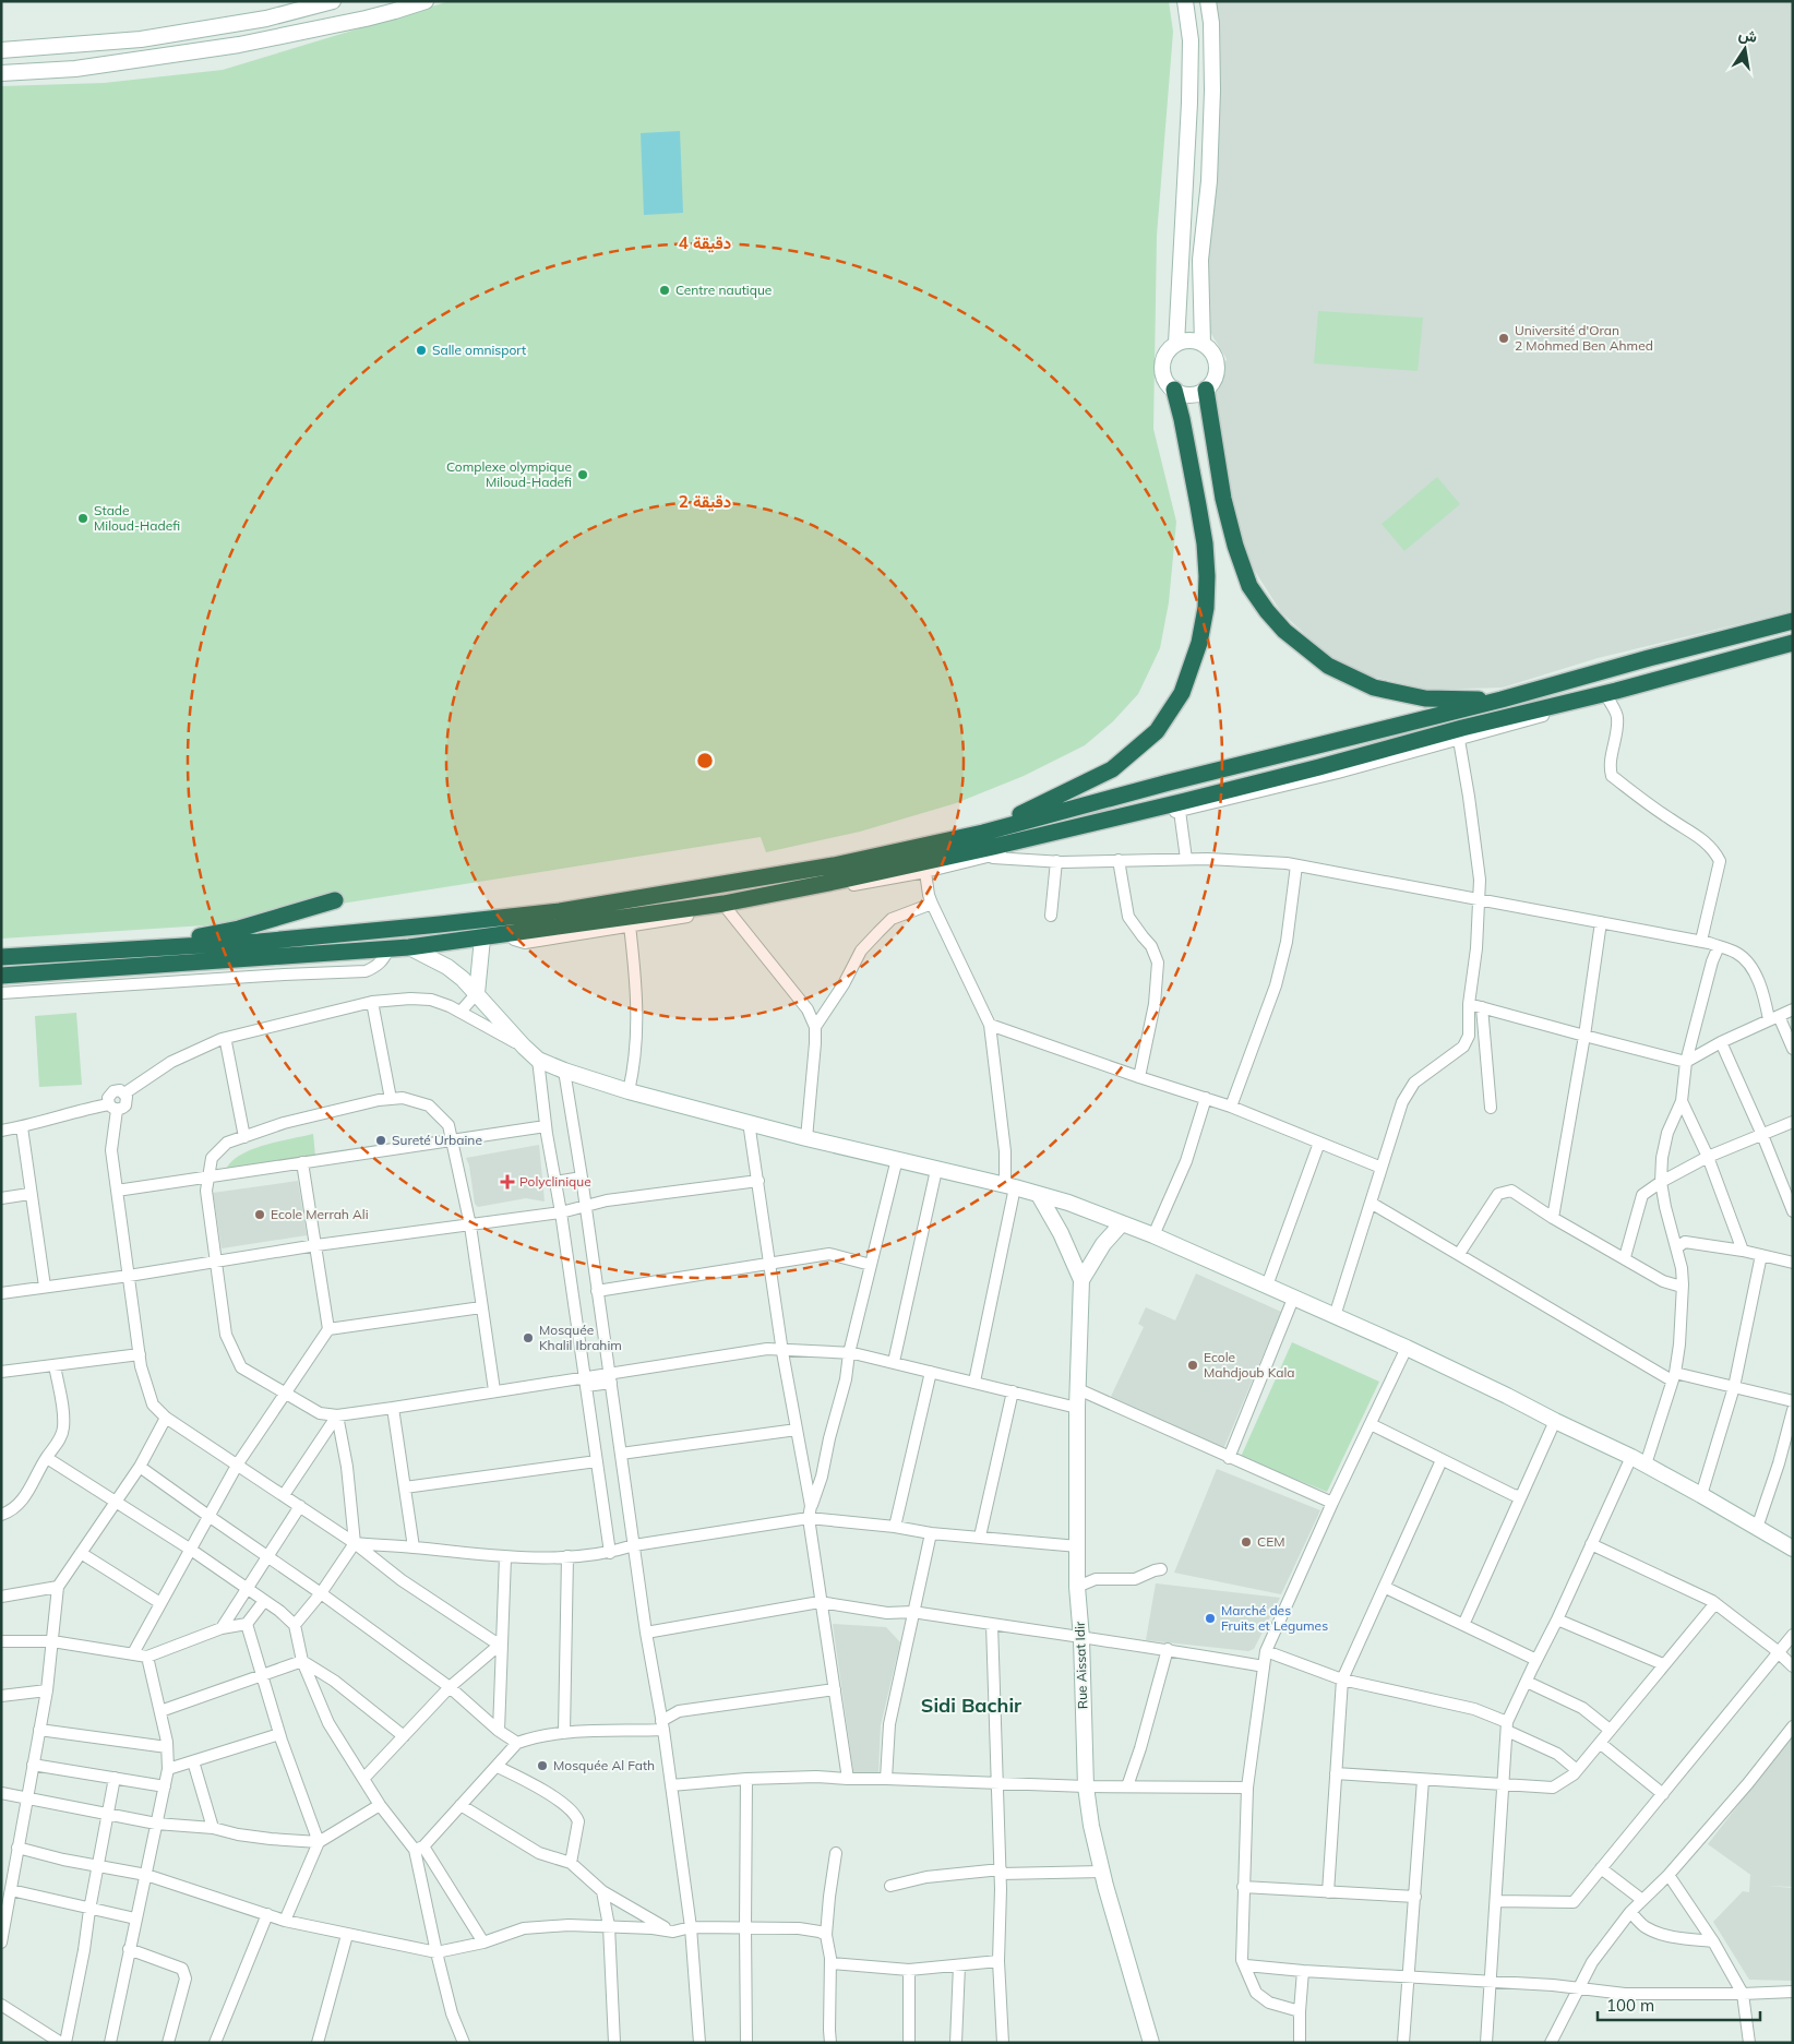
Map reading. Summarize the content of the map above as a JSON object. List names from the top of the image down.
{
  "streets": {
    "street": ["Rue Aissat Idir"]
  },
  "districts": ["Sidi Bachir"],
  "places": {
    "other": [
      "Centre nautique",
      "Université d'Oran 2 Mohmed Ben Ahmed",
      "Salle omnisport",
      "Complexe olympique Miloud-Hadefi",
      "Stade Miloud-Hadefi",
      "Sureté Urbaine",
      "Ecole Merrah Ali",
      "Mosquée Khalil Ibrahim",
      "Ecole Mahdjoub Kala",
      "CEM",
      "Marché des Fruits et Legumes",
      "Mosquée Al Fath"
    ],
    "health": ["Polyclinique"]
  },
  "scale_bar": "100 m",
  "north": "top",
  "rings": ["4 دقيقة", "2 دقيقة"]
}
